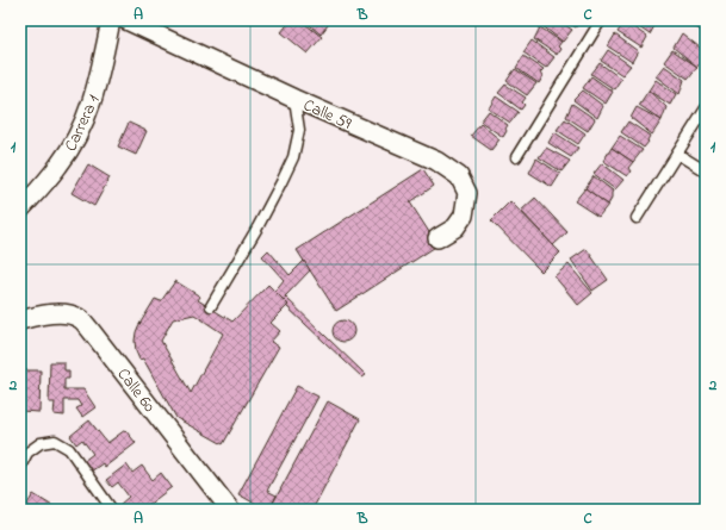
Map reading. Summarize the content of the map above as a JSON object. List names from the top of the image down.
{
  "streets": {
    "street": ["Calle 59", "Carrera 1", "Calle 60"]
  },
  "grid": {
    "columns": ["A", "B", "C"],
    "rows": ["1", "2"]
  }
}
